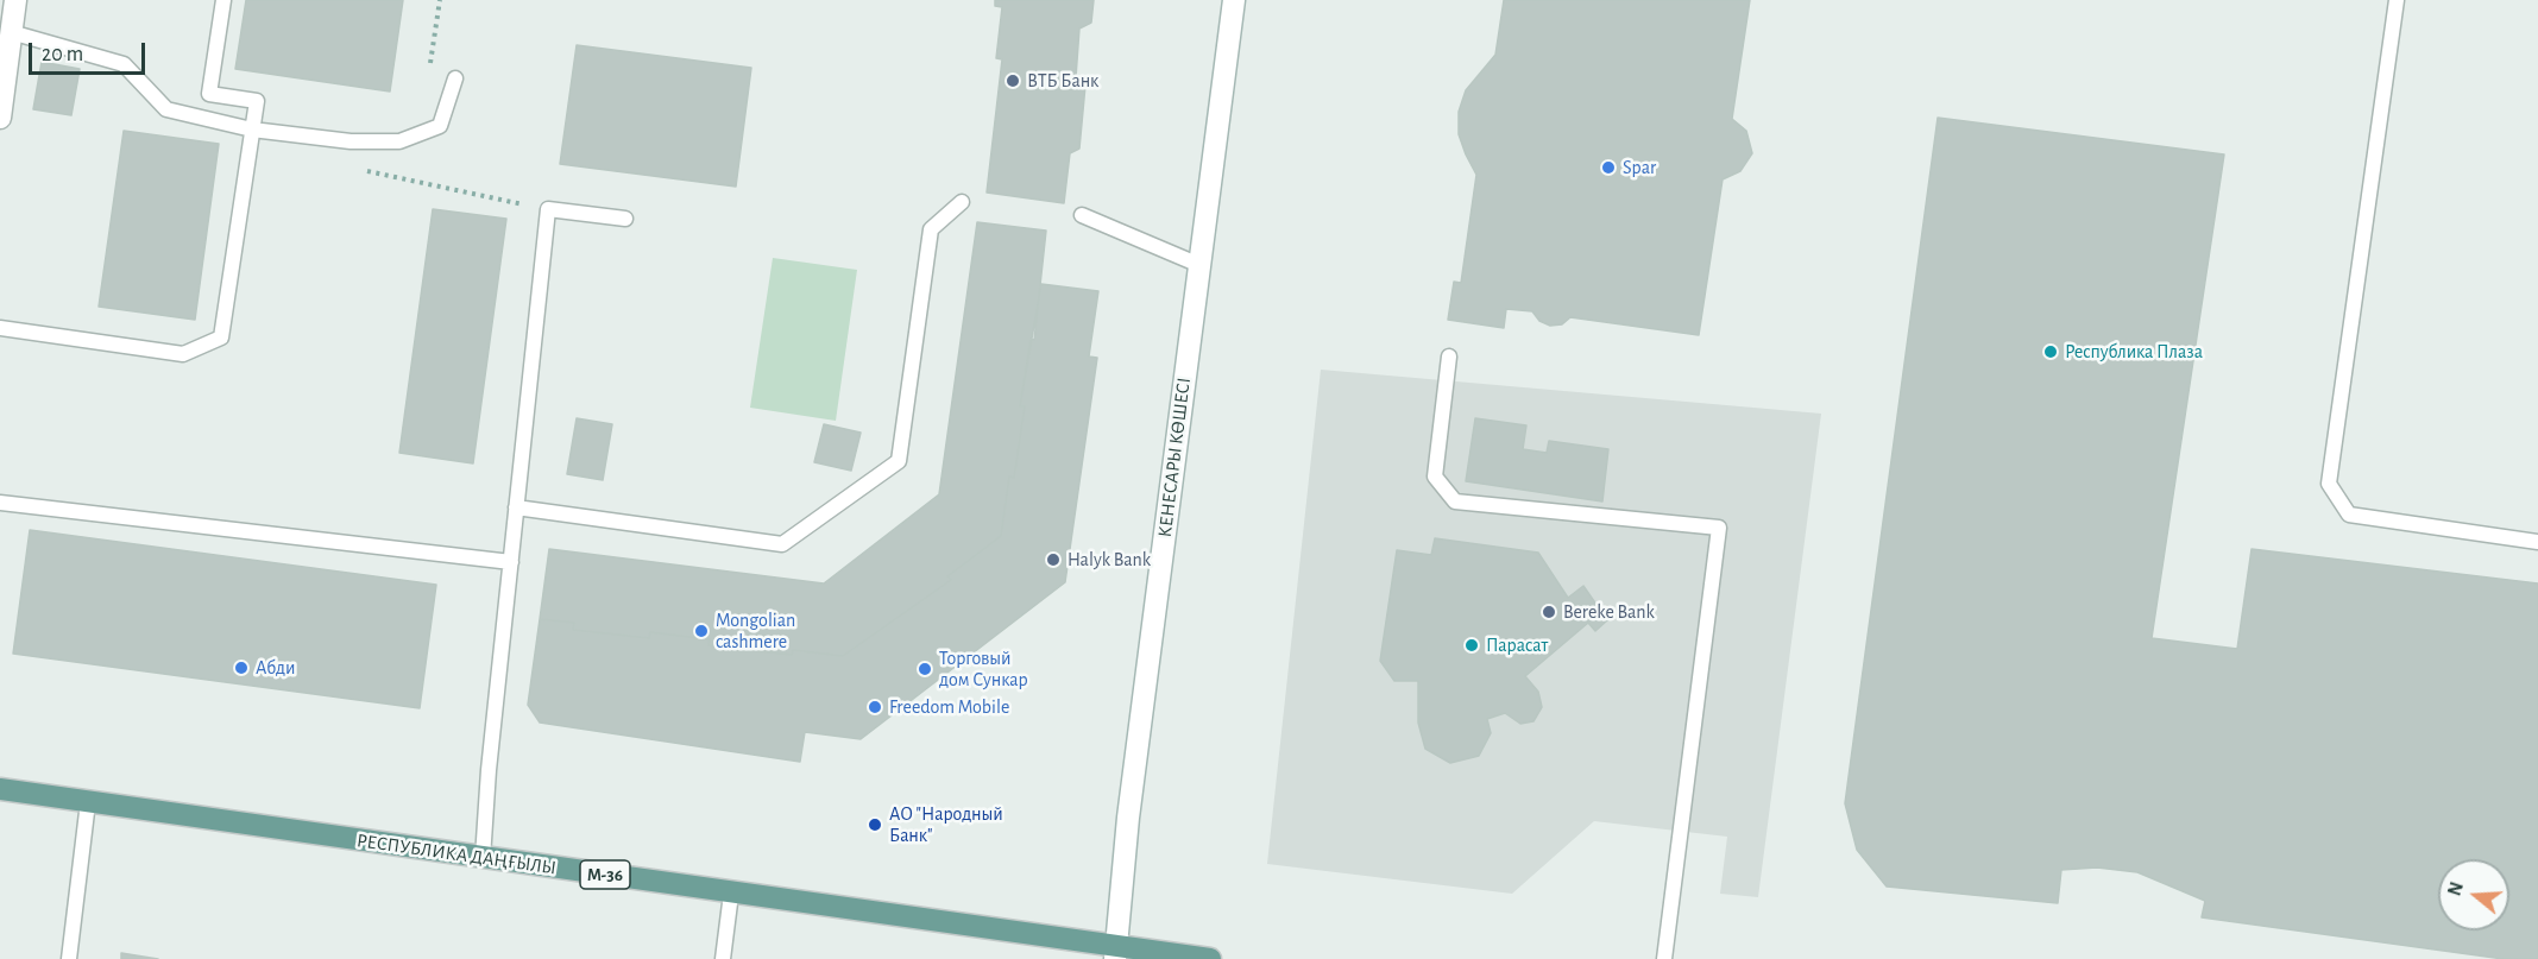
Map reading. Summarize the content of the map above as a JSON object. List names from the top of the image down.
{
  "streets": {
    "main road": ["КЕНЕСАРЫ КӨШЕСІ", "РЕСПУБЛИКА ДАҢҒЫЛЫ", "M-36"]
  },
  "crossings": [
    ["КЕНЕСАРЫ КӨШЕСІ", "РЕСПУБЛИКА ДАҢҒЫЛЫ"]
  ],
  "places": [
    "ВТБ Банк",
    "Spar",
    "Республика Плаза",
    "Halyk Bank",
    "Bereke Bank",
    "Mongolian cashmere",
    "Парасат",
    "Абди",
    "Торговый дом Сункар",
    "Freedom Mobile",
    "АО \"Народный Банк\""
  ],
  "scale_bar": "20 m",
  "north": "left"
}
